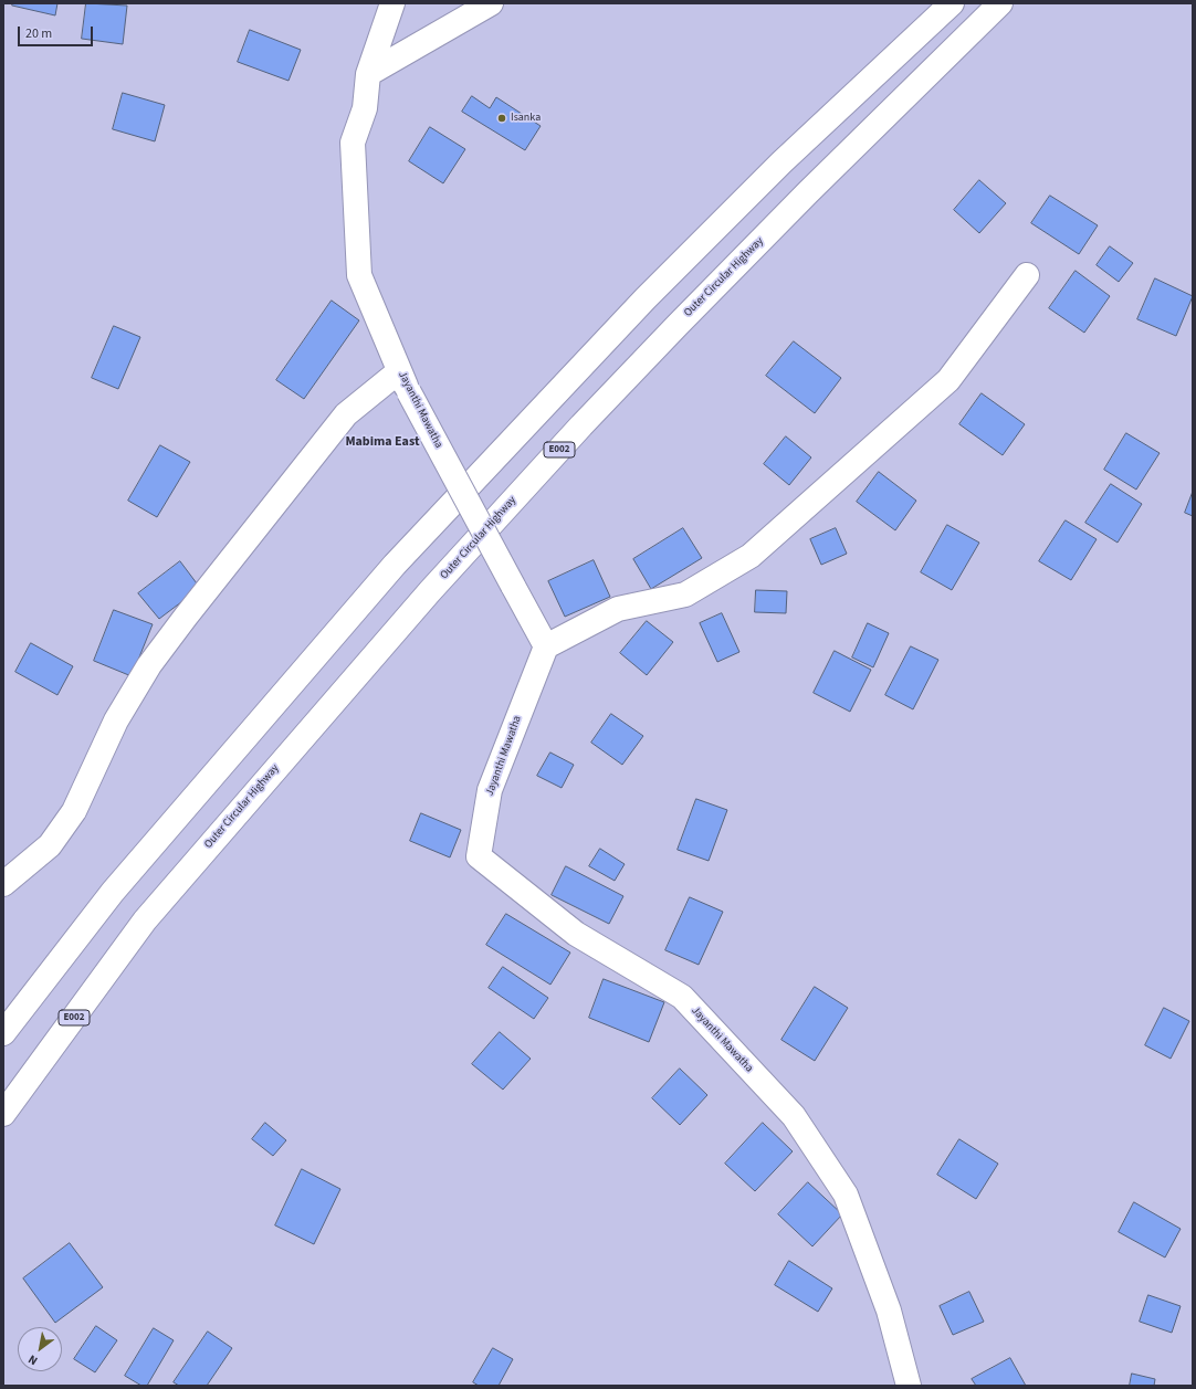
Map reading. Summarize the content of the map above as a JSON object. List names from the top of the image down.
{
  "streets": {
    "main road": ["Outer Circular Highway", "Jayanthi Mawatha", "E002"]
  },
  "districts": ["Mabima East"],
  "places": ["Isanka"],
  "scale_bar": "20 m",
  "north": "bottom left"
}
